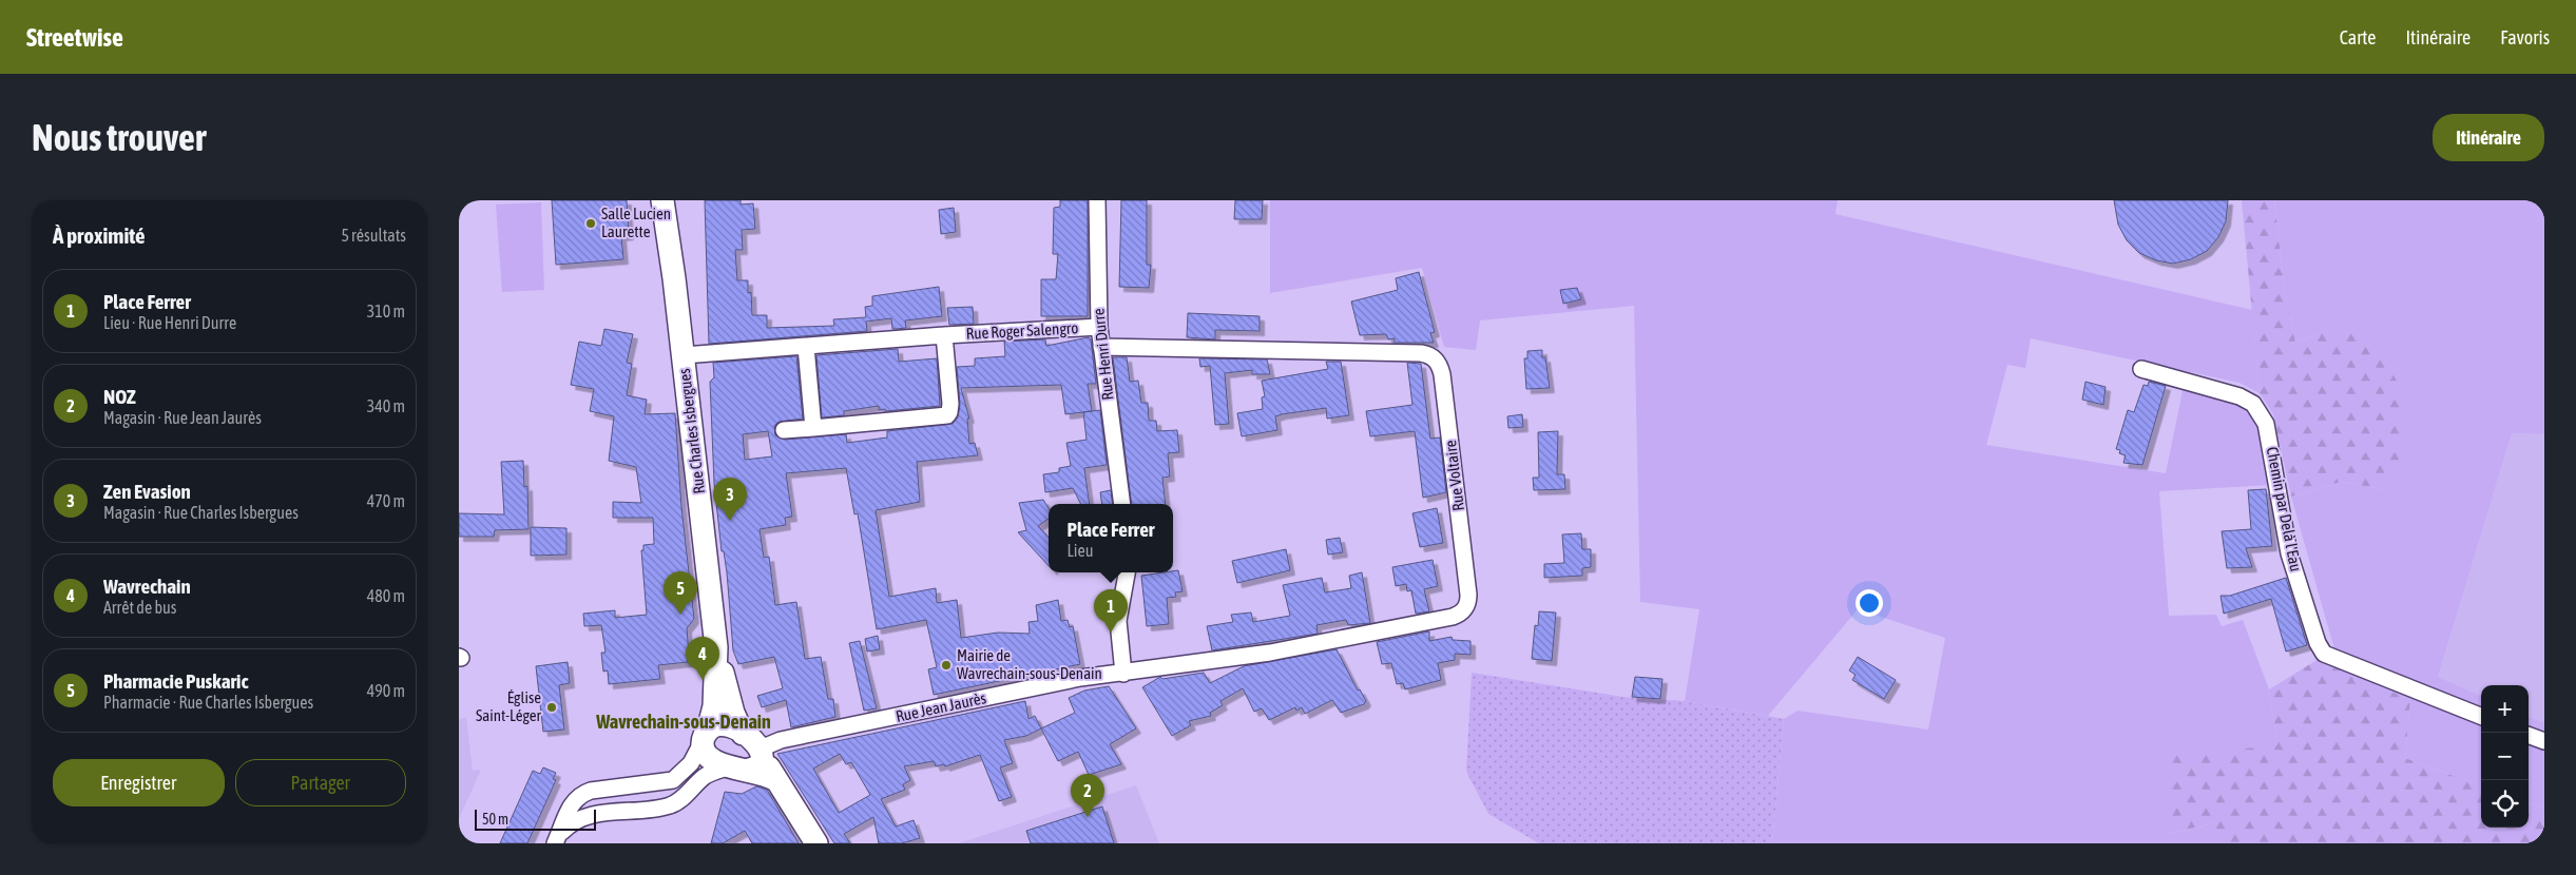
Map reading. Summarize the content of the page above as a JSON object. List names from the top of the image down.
{
  "streets": {
    "main road": ["Rue Charles Isbergues"],
    "street": [
      "Rue Roger Salengro",
      "Rue Henri Durre",
      "Rue Voltaire",
      "Chemin par Delà l'Eau",
      "Rue Jean Jaurès"
    ]
  },
  "crossings": [
    ["Rue Roger Salengro", "Rue Henri Durre"],
    ["Rue Roger Salengro", "Rue Charles Isbergues"],
    ["Rue Henri Durre", "Rue Voltaire"],
    ["Rue Voltaire", "Rue Jean Jaurès"]
  ],
  "districts": ["Wavrechain-sous-Denain"],
  "places": ["Salle Lucien Laurette", "Mairie de Wavrechain-sous-Denain", "Église Saint-Léger"],
  "scale_bar": "50 m",
  "page": {
    "header": "Streetwise",
    "nav": ["Carte", "Itinéraire", "Favoris"],
    "buttons": [
      "Itinéraire",
      ["Enregistrer", "Partager"]
    ],
    "title": "Nous trouver",
    "heading": ["À proximité", "5 résultats"],
    "list": [
      {
        "mark": "1",
        "name": "Place Ferrer",
        "note": "Lieu · Rue Henri Durre",
        "value": "310 m"
      },
      {
        "mark": "2",
        "name": "NOZ",
        "note": "Magasin · Rue Jean Jaurès",
        "value": "340 m"
      },
      {
        "mark": "3",
        "name": "Zen Evasion",
        "note": "Magasin · Rue Charles Isbergues",
        "value": "470 m"
      },
      {
        "mark": "4",
        "name": "Wavrechain",
        "note": "Arrêt de bus",
        "value": "480 m"
      },
      {
        "mark": "5",
        "name": "Pharmacie Puskaric",
        "note": "Pharmacie · Rue Charles Isbergues",
        "value": "490 m"
      }
    ],
    "pins": [
      "3",
      "5",
      "1",
      "4",
      "2"
    ],
    "popup": ["Place Ferrer", "Lieu"],
    "map_buttons": ["+", "−"],
    "scale": "50 m"
  }
}
